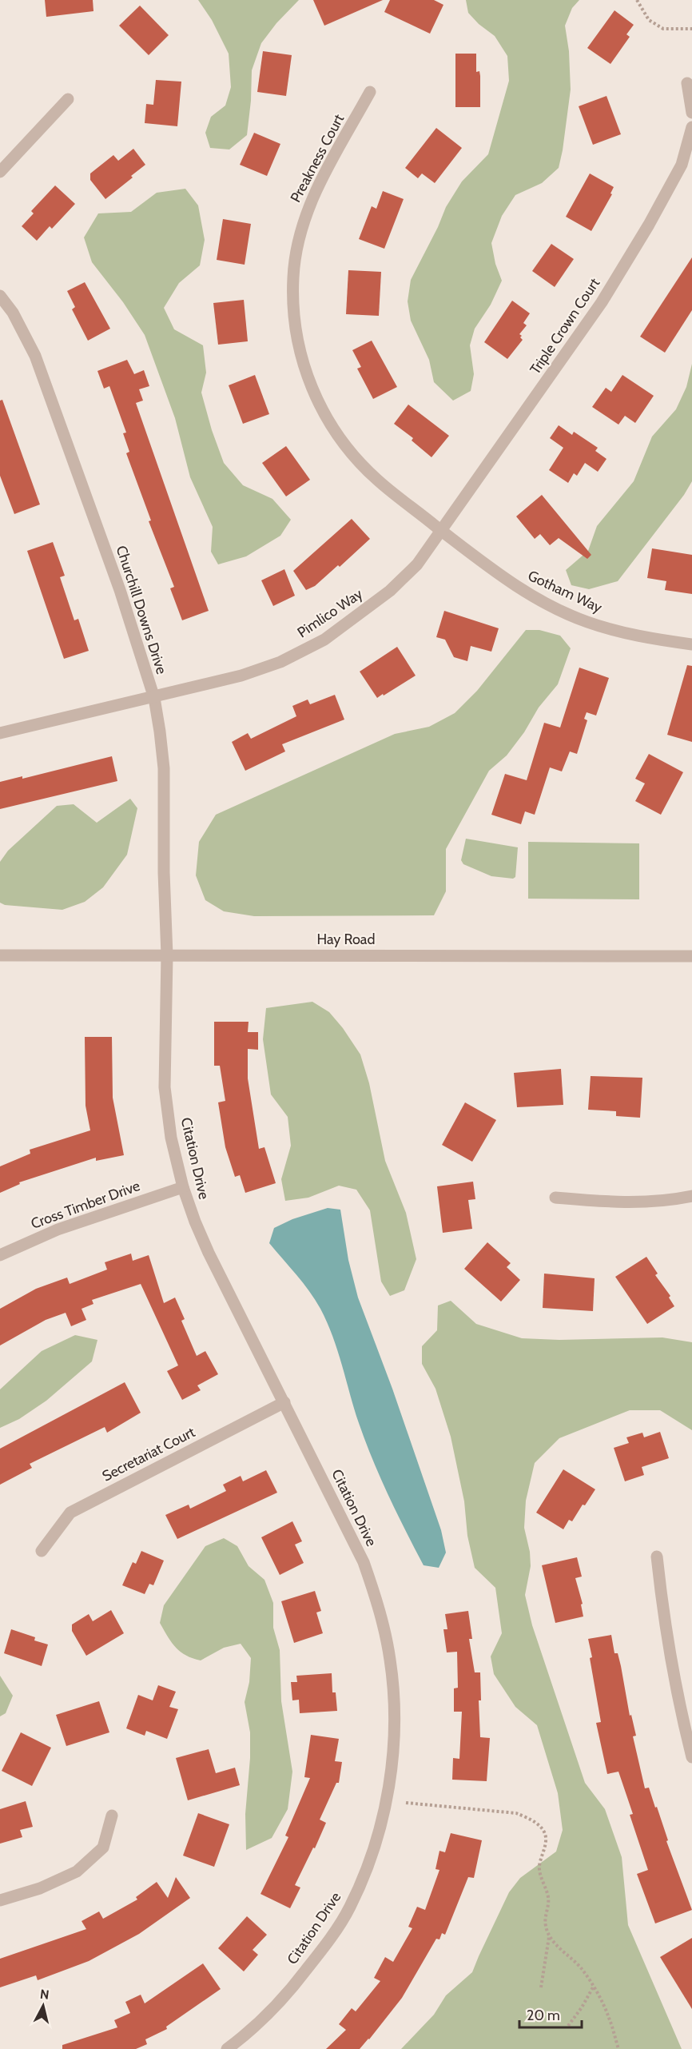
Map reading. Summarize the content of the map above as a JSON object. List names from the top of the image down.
{
  "streets": {
    "street": [
      "Preakness Court",
      "Triple Crown Court",
      "Gotham Way",
      "Churchill Downs Drive",
      "Pimlico Way",
      "Hay Road",
      "Citation Drive",
      "Cross Timber Drive",
      "Secretariat Court"
    ]
  },
  "crossings": [
    ["Preakness Court", "Triple Crown Court"],
    ["Preakness Court", "Gotham Way"],
    ["Preakness Court", "Pimlico Way"],
    ["Triple Crown Court", "Gotham Way"],
    ["Triple Crown Court", "Pimlico Way"],
    ["Gotham Way", "Pimlico Way"],
    ["Churchill Downs Drive", "Pimlico Way"],
    ["Churchill Downs Drive", "Hay Road"],
    ["Churchill Downs Drive", "Citation Drive"],
    ["Hay Road", "Citation Drive"],
    ["Citation Drive", "Cross Timber Drive"],
    ["Citation Drive", "Secretariat Court"]
  ],
  "scale_bar": "20 m",
  "north": "top"
}
